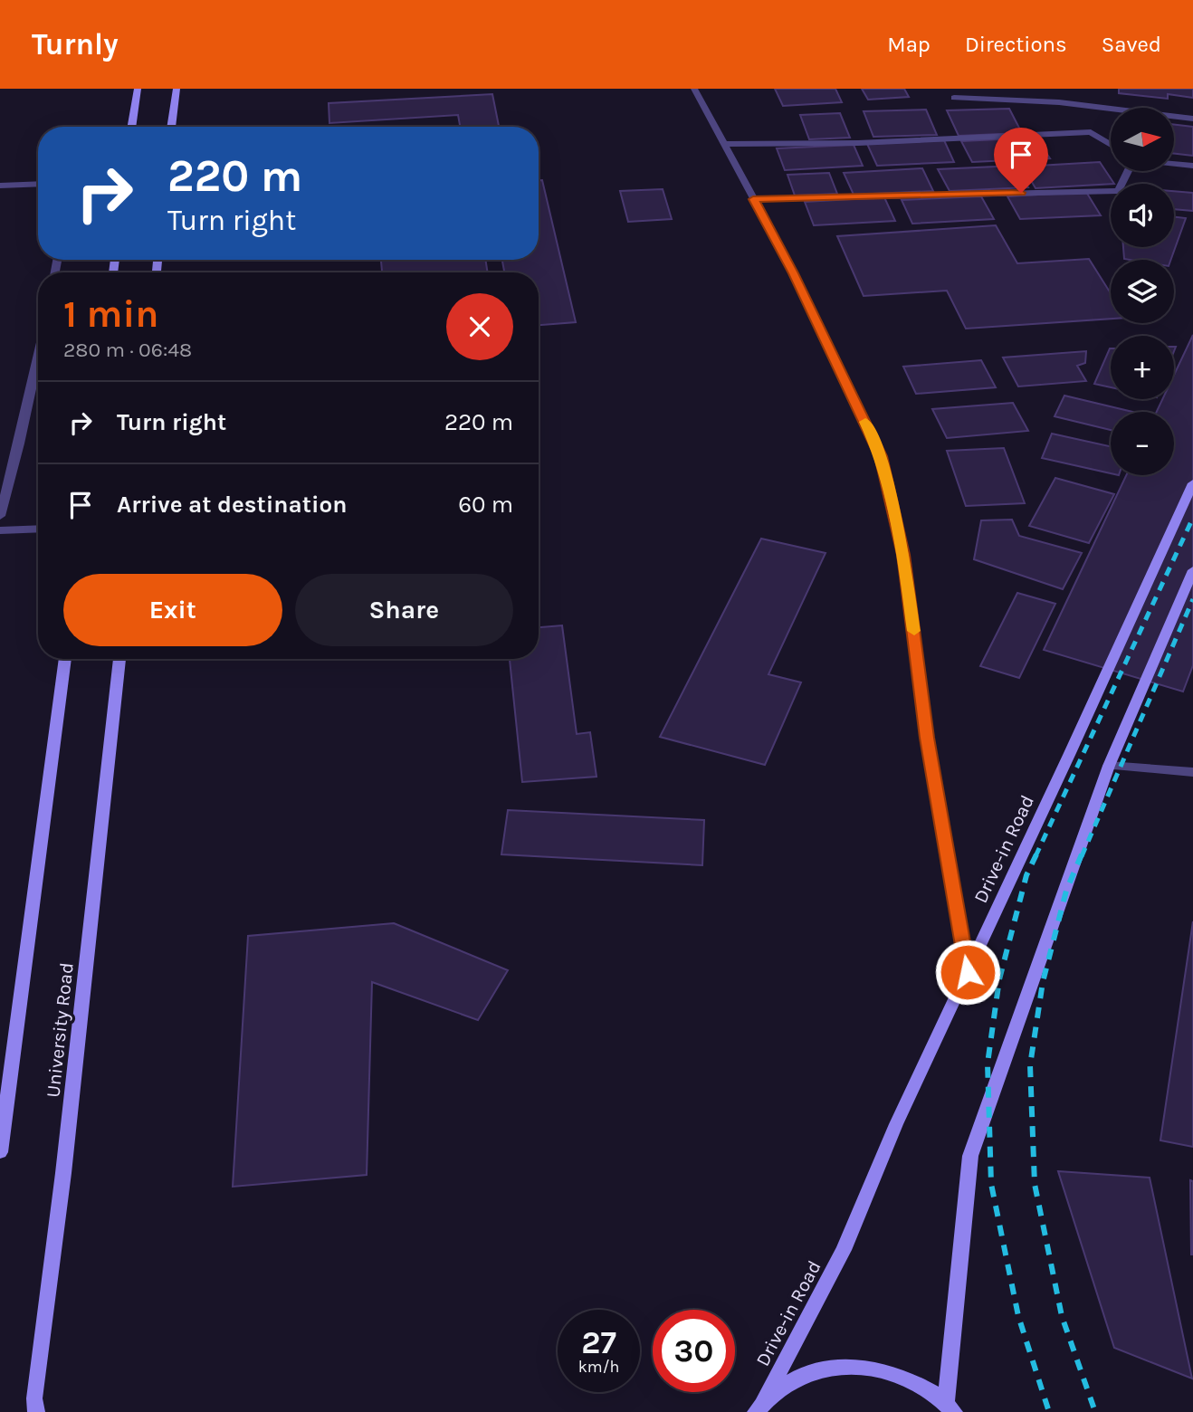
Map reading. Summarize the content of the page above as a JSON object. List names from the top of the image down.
{
  "streets": {
    "main road": ["Drive-in Road", "University Road"]
  },
  "north": "right",
  "page": {
    "header": "Turnly",
    "nav": ["Map", "Directions", "Saved"],
    "map_buttons": ["+", "−"],
    "turn": ["220 m", "Turn right"],
    "heading": ["1 min", "280 m · 06:48"],
    "list": [
      {
        "name": "Turn right",
        "value": "220 m"
      },
      {
        "name": "Arrive at destination",
        "value": "60 m"
      }
    ],
    "buttons": ["Exit", "Share"],
    "speed": "27 km/h",
    "limit": "30"
  }
}
